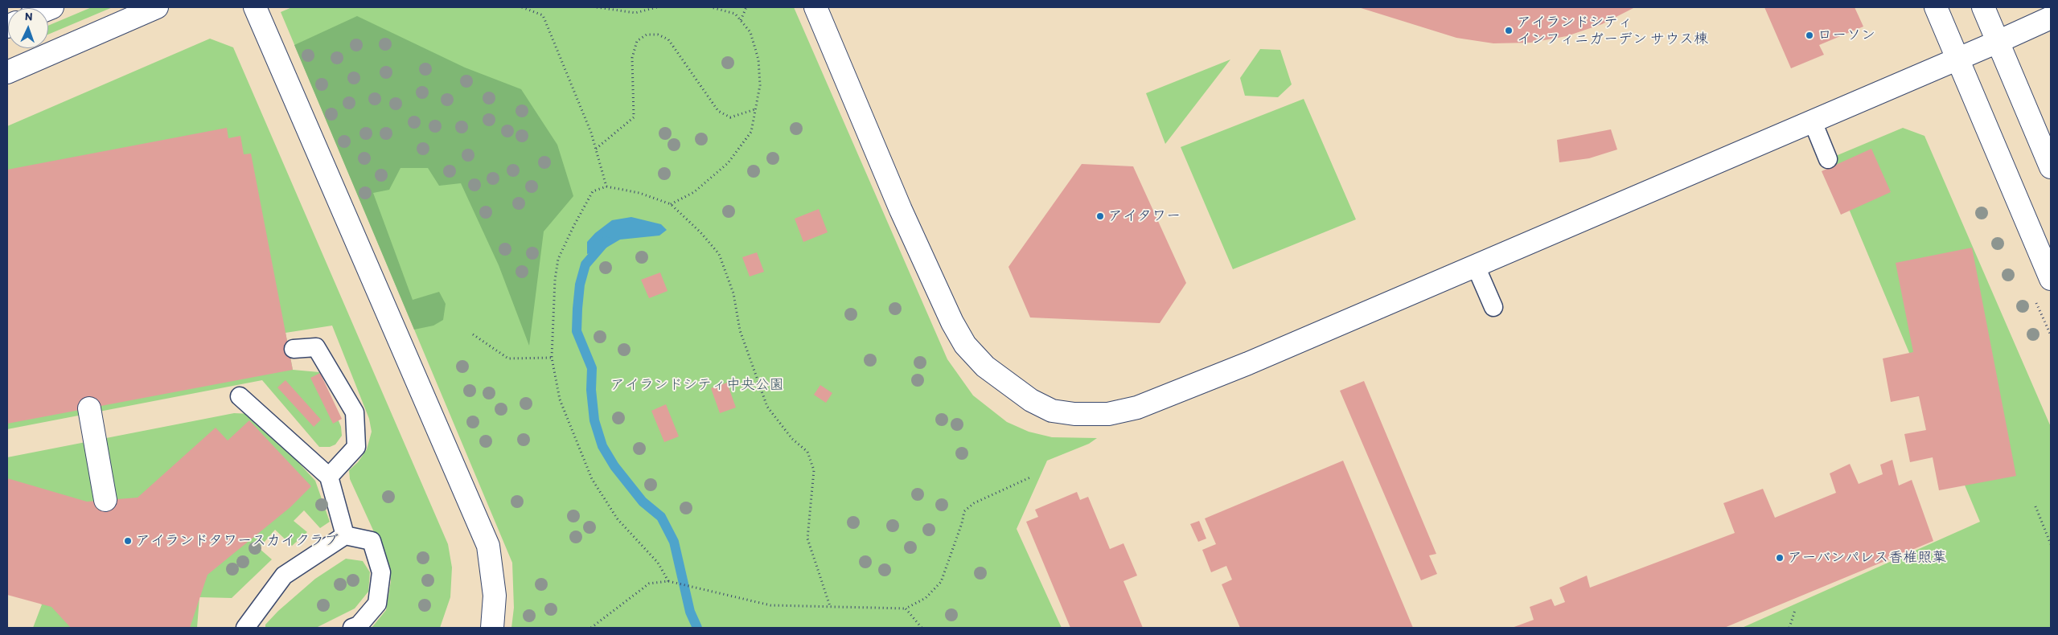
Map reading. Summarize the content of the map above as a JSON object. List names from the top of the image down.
{
  "parks": ["アイランドシティ中央公園"],
  "places": [
    "アイランドシティ インフィニガーデン サウス棟",
    "ローソン",
    "アイタワー",
    "アイランドタワースカイクラブ",
    "アーバンパレス香椎照葉"
  ],
  "north": "top"
}
